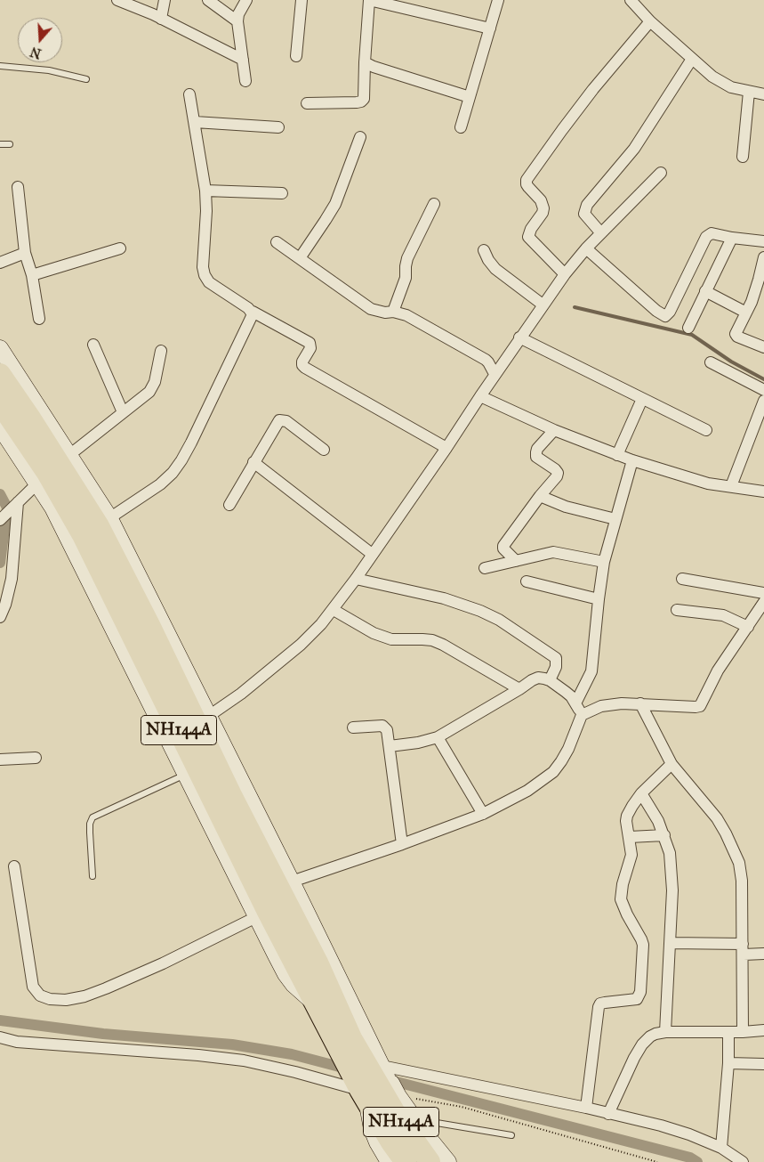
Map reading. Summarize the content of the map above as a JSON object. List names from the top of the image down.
{
  "streets": {
    "highway": ["NH144A"]
  },
  "north": "bottom"
}
